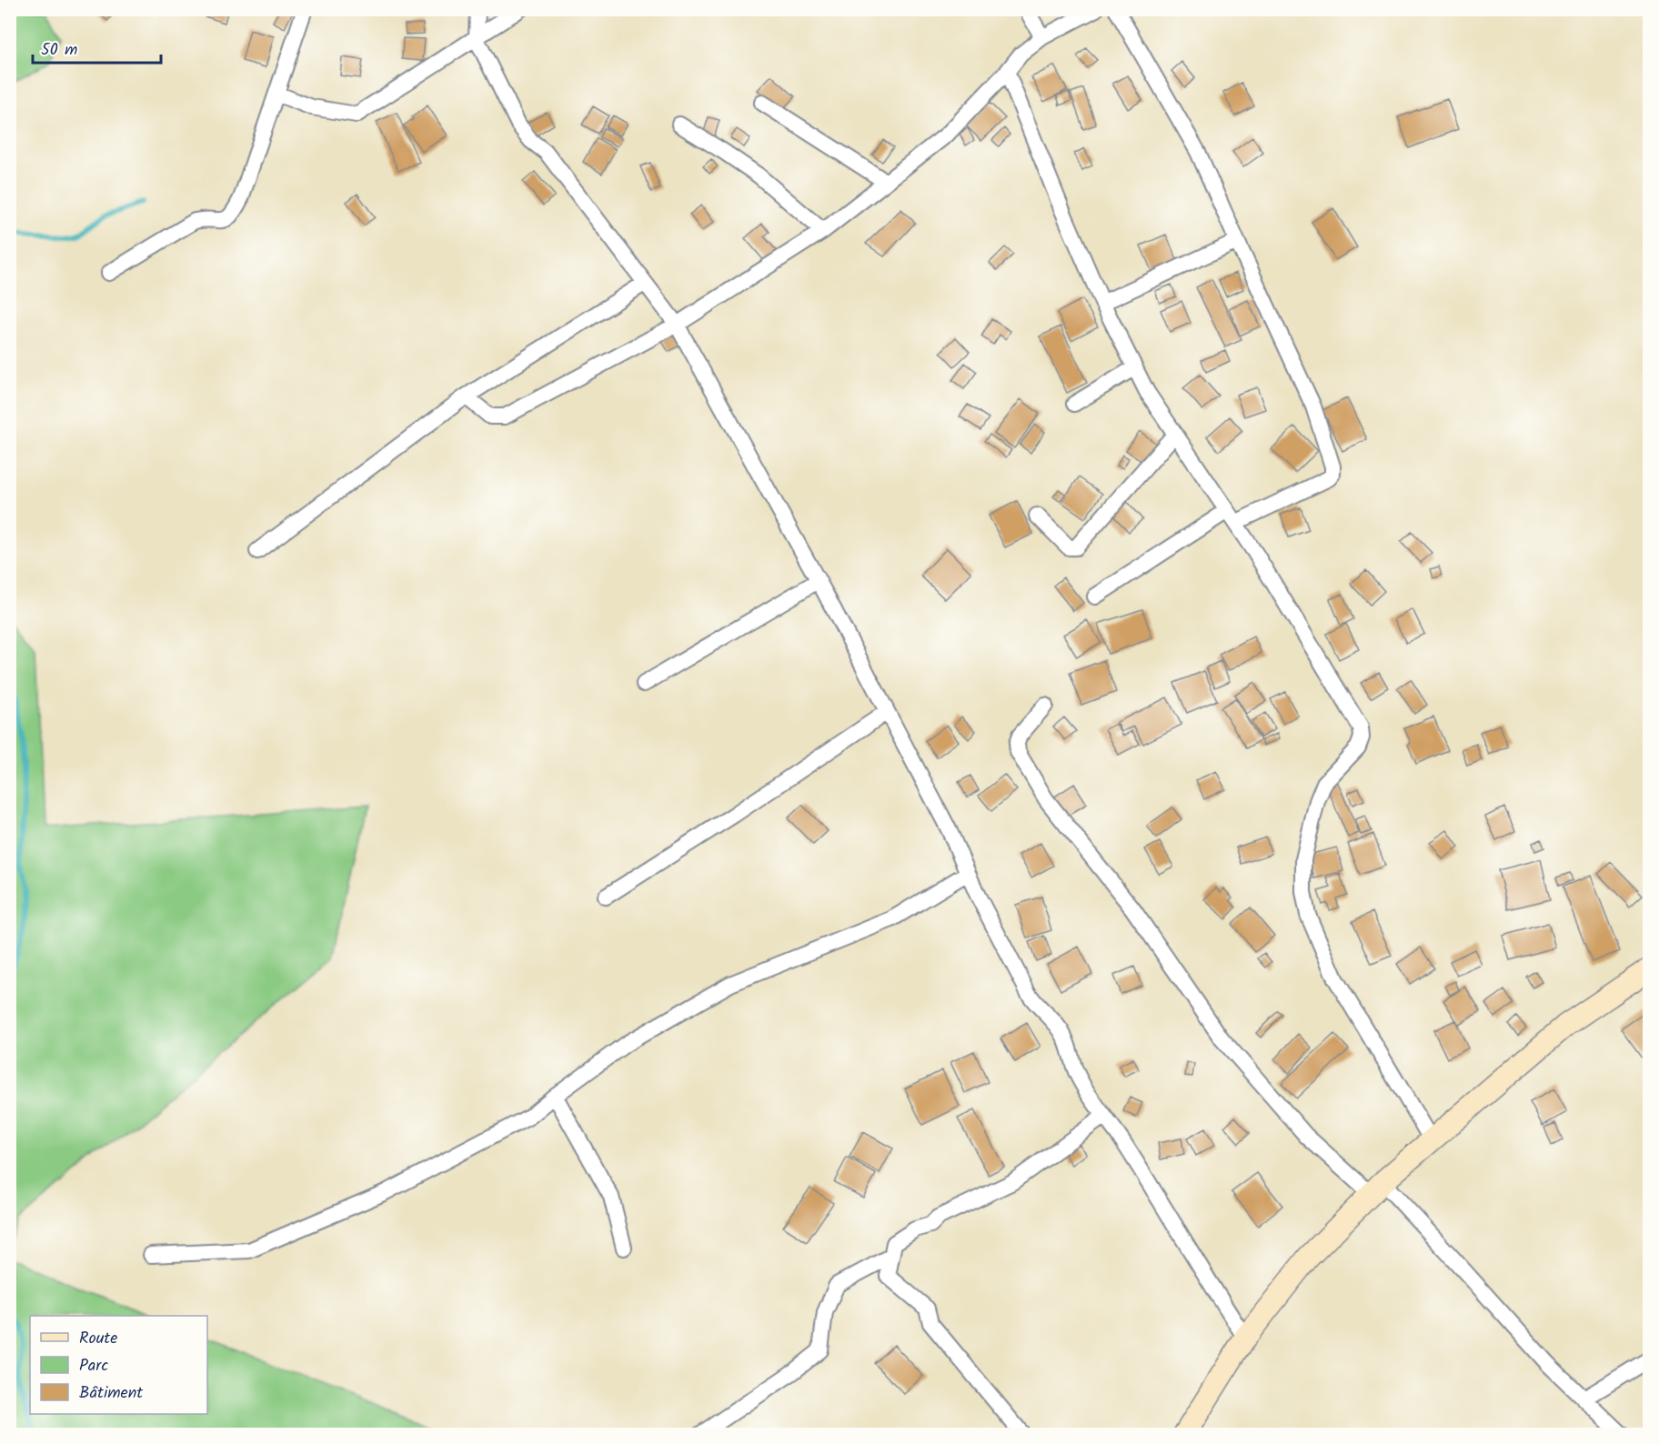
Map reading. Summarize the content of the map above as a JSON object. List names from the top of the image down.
{
  "legend": ["Route", "Parc", "Bâtiment"],
  "scale_bar": "50 m"
}
